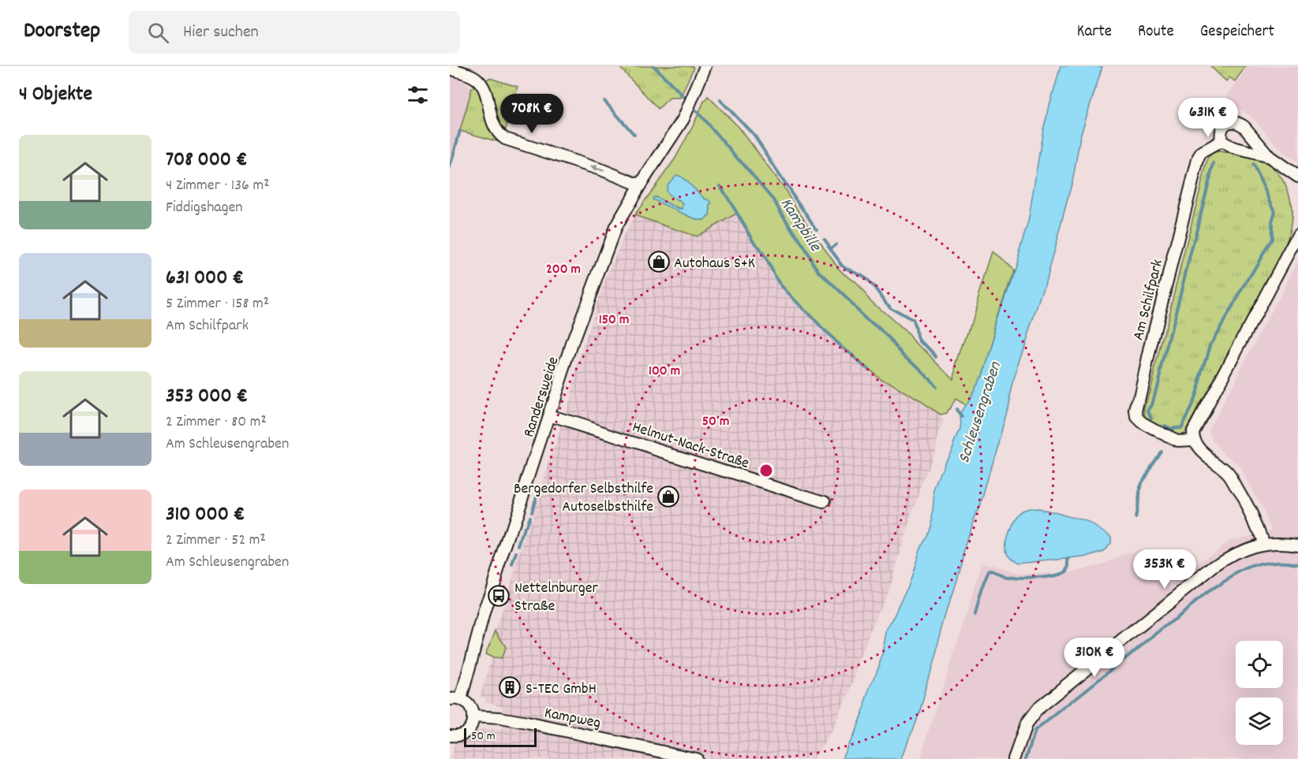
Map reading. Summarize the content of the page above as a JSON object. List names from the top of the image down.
{
  "streets": {
    "street": [
      "Am Schilfpark",
      "Randersweide",
      "Helmut-Nack-Straße",
      "Kampweg"
    ]
  },
  "crossings": [
    ["Randersweide", "Helmut-Nack-Straße"]
  ],
  "water": ["Kampbille", "Schleusengraben"],
  "places": {
    "shop": ["Autohaus S+K", "Bergedorfer Selbsthilfe Autoselbsthilfe"],
    "bus stop": ["Nettelnburger Straße"],
    "building": ["S-TEC GmbH"]
  },
  "scale_bar": "50 m",
  "page": {
    "header": "Doorstep",
    "search": "Hier suchen",
    "nav": ["Karte", "Route", "Gespeichert"],
    "heading": "4 Objekte",
    "price": [
      "708K €",
      "631K €",
      "353K €",
      "310K €"
    ],
    "list": [
      {
        "name": "708 000 €",
        "note": "4 Zimmer · 136 m² · Fiddigshagen"
      },
      {
        "name": "631 000 €",
        "note": "5 Zimmer · 158 m² · Am Schilfpark"
      },
      {
        "name": "353 000 €",
        "note": "2 Zimmer · 80 m² · Am Schleusengraben"
      },
      {
        "name": "310 000 €",
        "note": "2 Zimmer · 52 m² · Am Schleusengraben"
      }
    ],
    "scale": "50 m"
  },
  "rings": [
    "200 m",
    "150 m",
    "100 m",
    "50 m"
  ]
}
